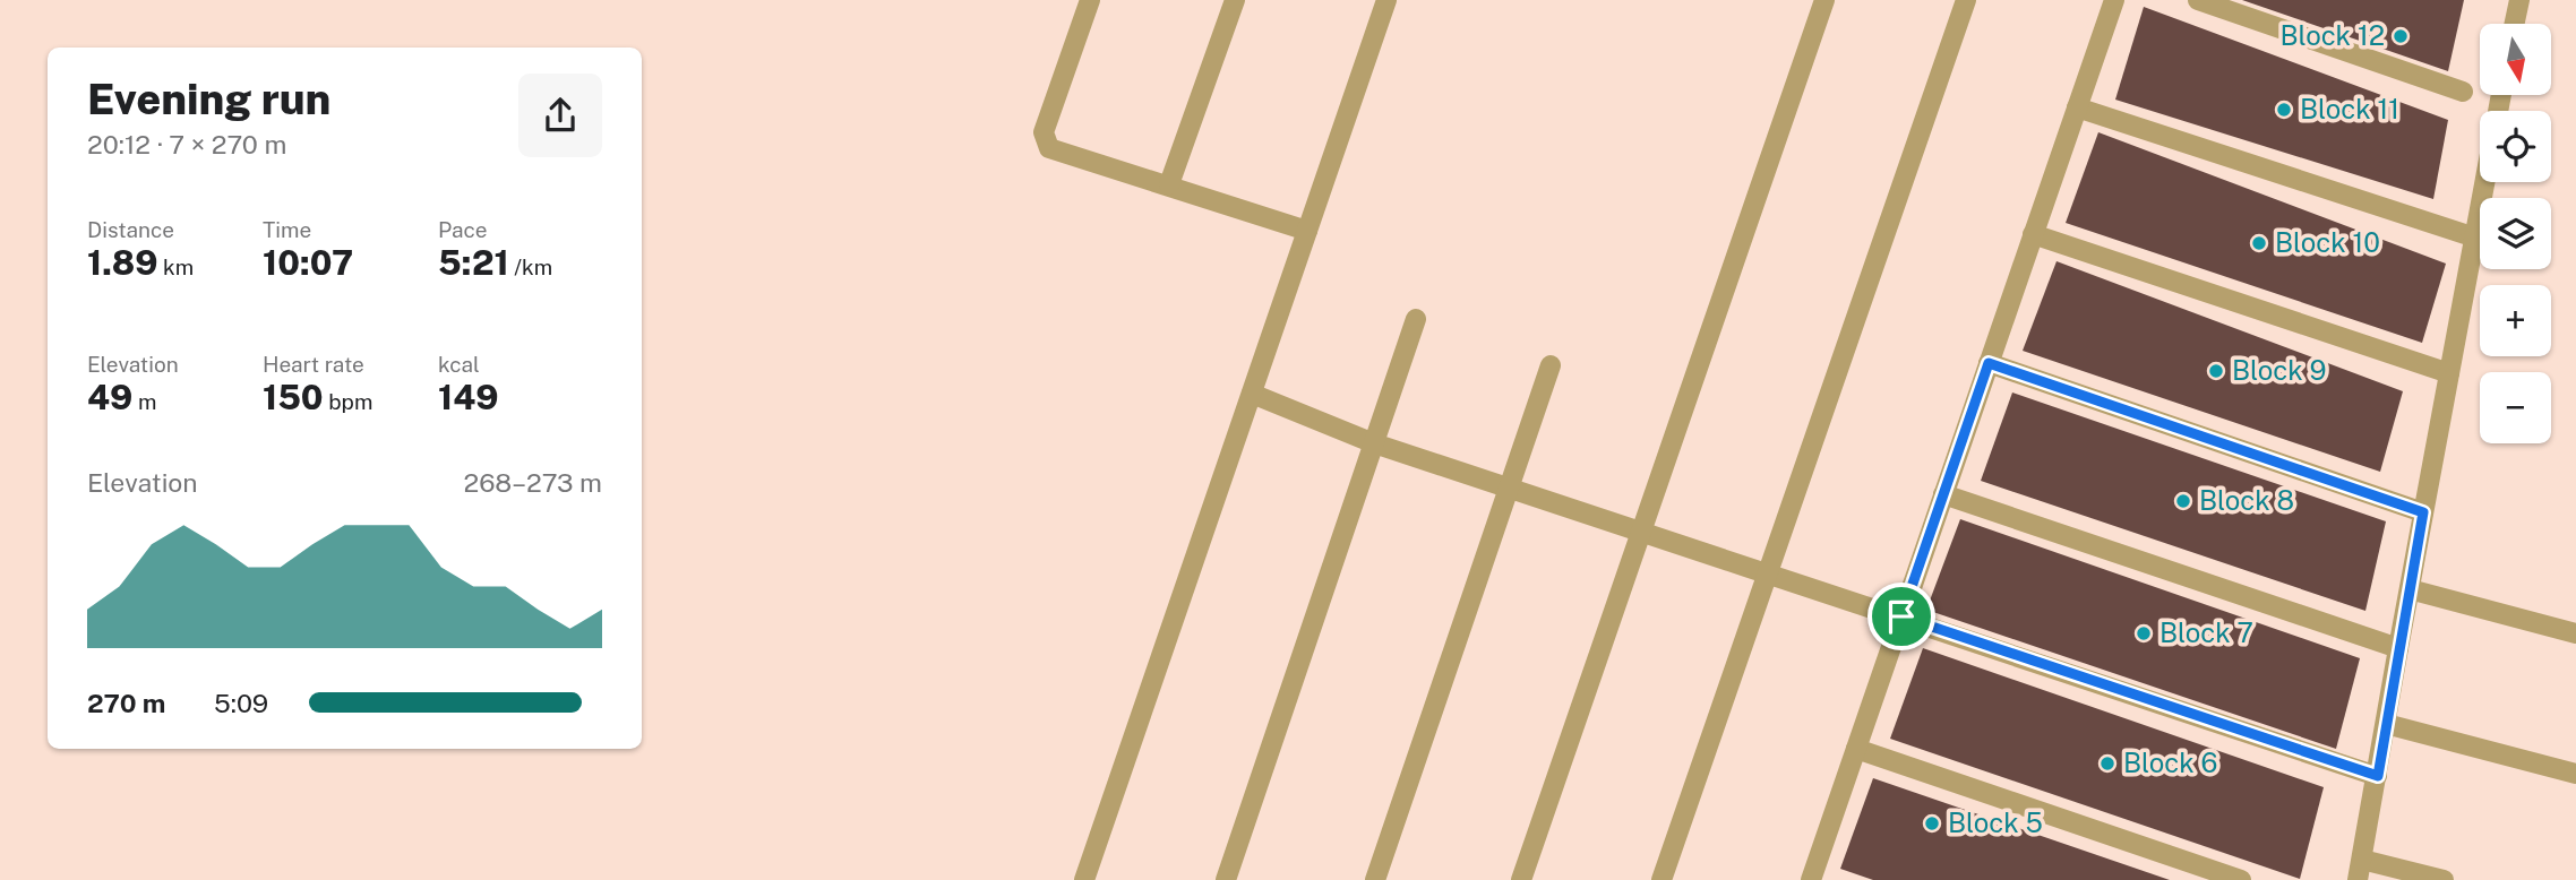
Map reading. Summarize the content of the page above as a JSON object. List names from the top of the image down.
{
  "places": [
    "Block 12",
    "Block 11",
    "Block 10",
    "Block 9",
    "Block 8",
    "Block 7",
    "Block 6",
    "Block 5"
  ],
  "north": "bottom",
  "page": {
    "map_buttons": ["+", "−"],
    "heading": ["Evening run", "20:12 · 7 × 270 m"],
    "stats": [
      ["Distance", "1.89 km"],
      ["Time", "10:07"],
      ["Pace", "5:21 /km"],
      ["Elevation", "49 m"],
      ["Heart rate", "150 bpm"],
      ["kcal", "149"]
    ],
    "chart": ["Elevation", "268–273 m"],
    "list": [
      {
        "name": "270 m",
        "note": "5:09"
      }
    ]
  }
}
